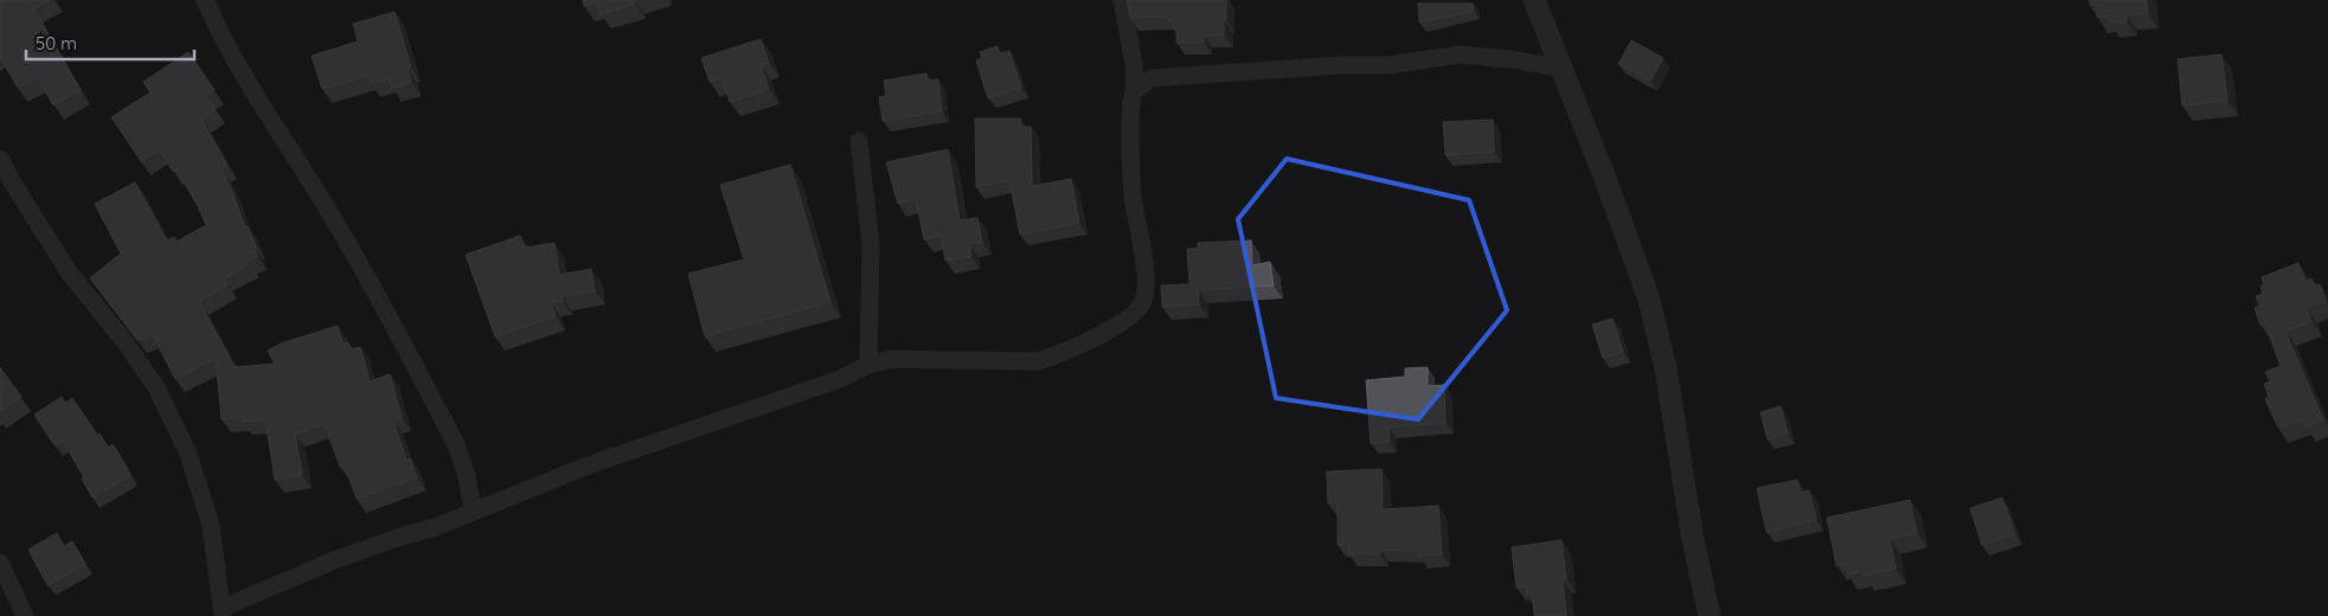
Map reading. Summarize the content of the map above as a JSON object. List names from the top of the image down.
{
  "scale_bar": "50 m"
}
